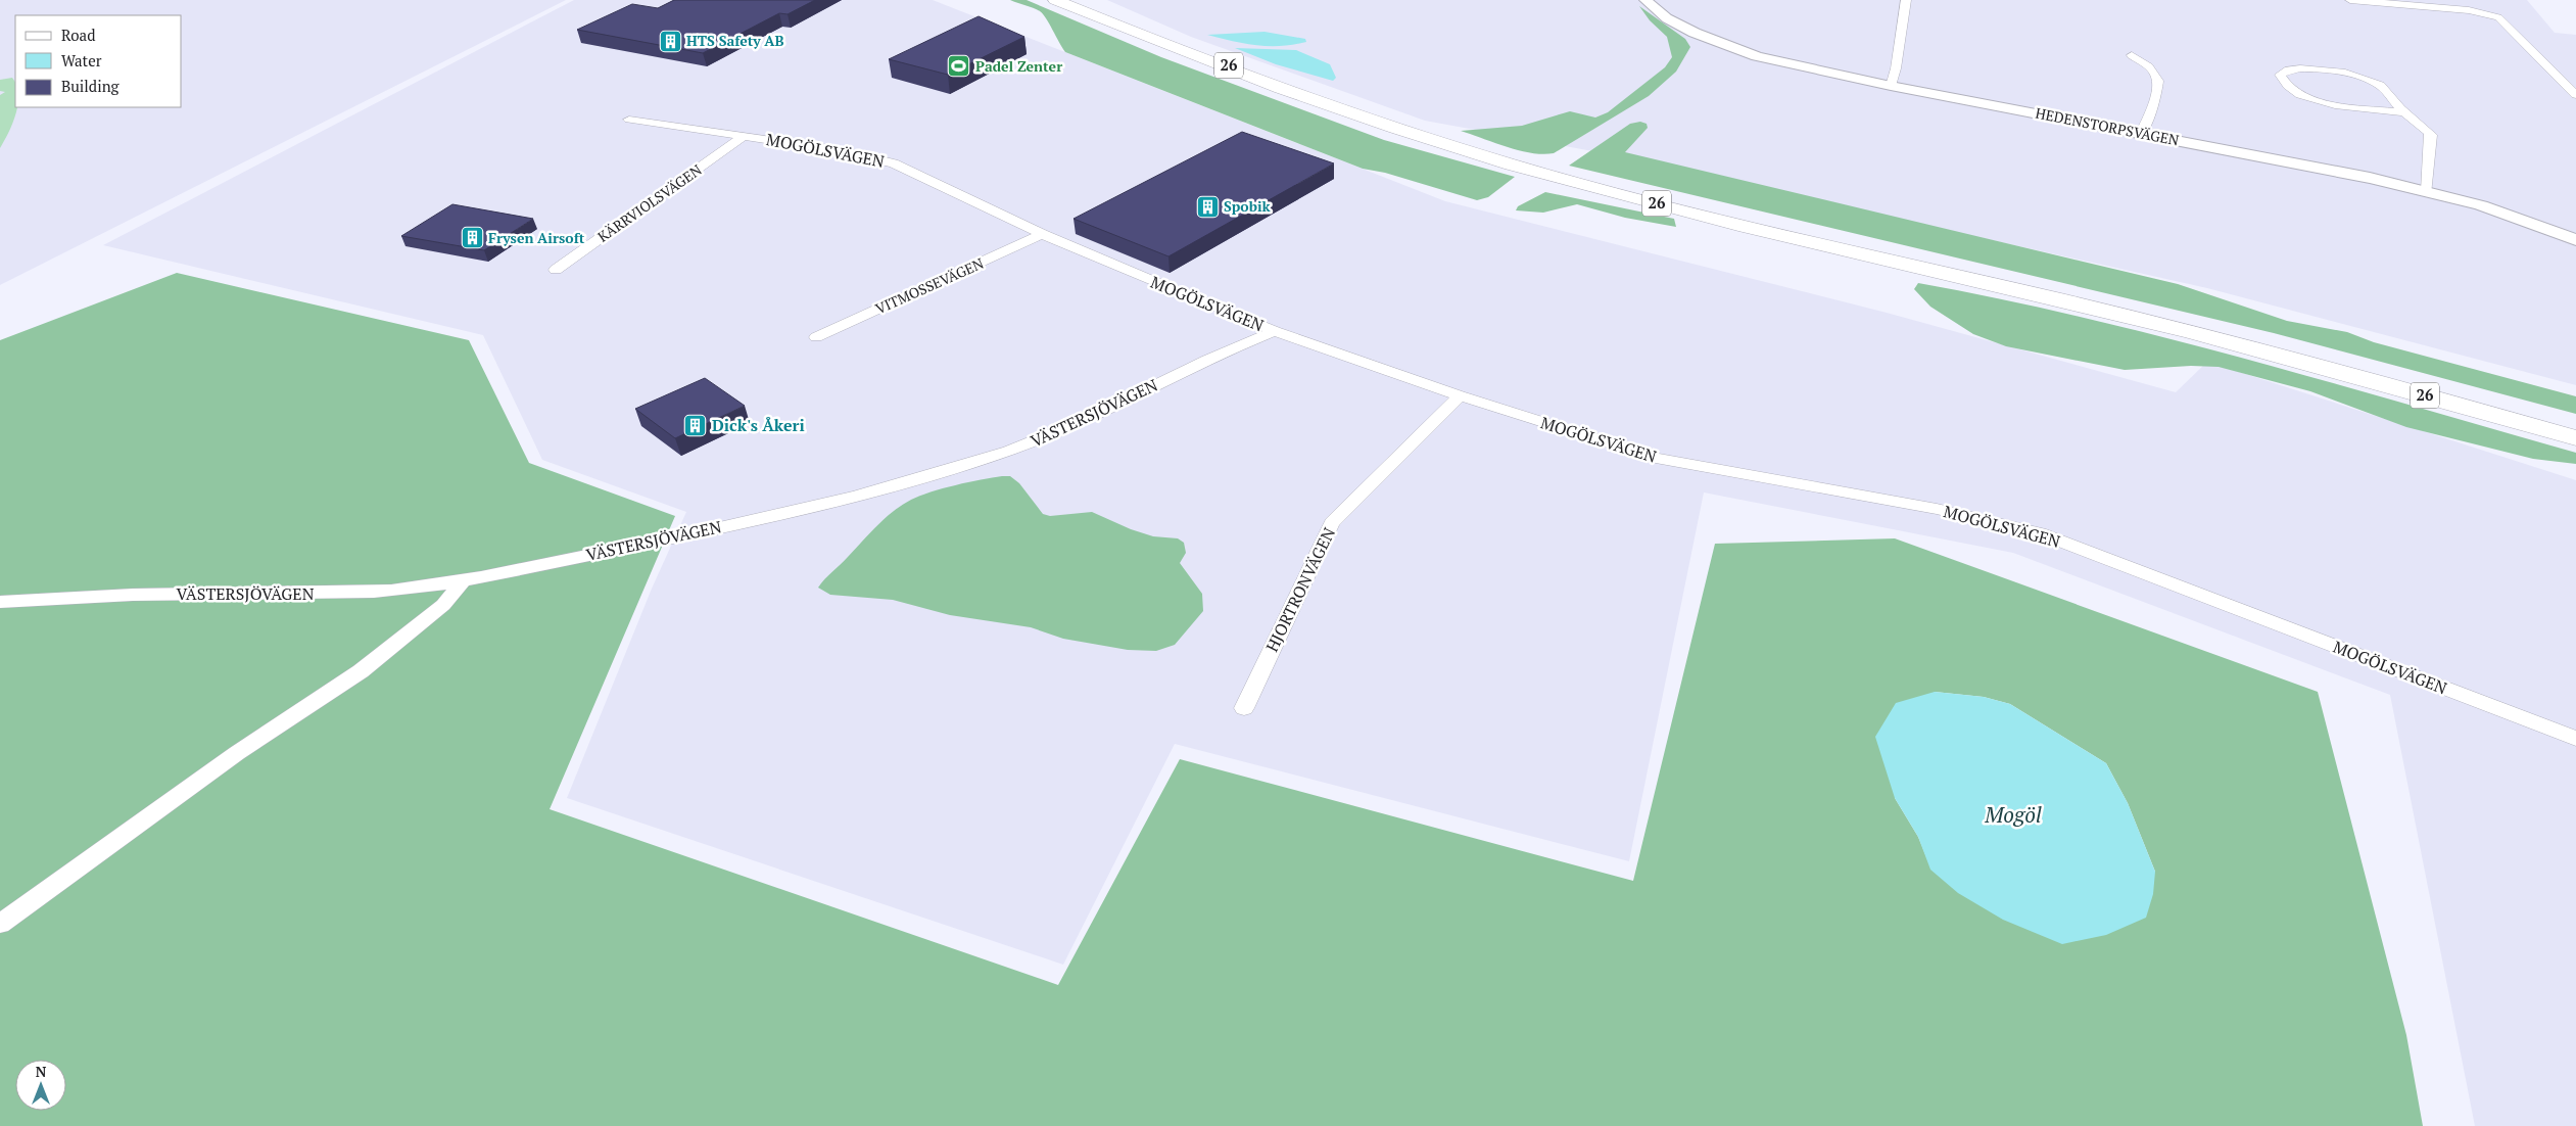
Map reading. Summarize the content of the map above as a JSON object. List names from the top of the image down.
{
  "streets": {
    "highway": ["26"],
    "street": [
      "HEDENSTORPSVÄGEN",
      "MOGÖLSVÄGEN",
      "KÄRRVIOLSVÄGEN",
      "VITMOSSEVÄGEN",
      "VÄSTERSJÖVÄGEN",
      "HJORTRONVÄGEN"
    ]
  },
  "crossings": [
    ["MOGÖLSVÄGEN", "KÄRRVIOLSVÄGEN"],
    ["MOGÖLSVÄGEN", "VITMOSSEVÄGEN"],
    ["MOGÖLSVÄGEN", "VÄSTERSJÖVÄGEN"],
    ["MOGÖLSVÄGEN", "HJORTRONVÄGEN"]
  ],
  "water": ["Mogöl"],
  "places": {
    "building": [
      "HTS Safety AB",
      "Spobik",
      "Frysen Airsoft",
      "Dick's Åkeri"
    ],
    "sports": ["Padel Zenter"]
  },
  "legend": ["Road", "Water", "Building"],
  "north": "top"
}
